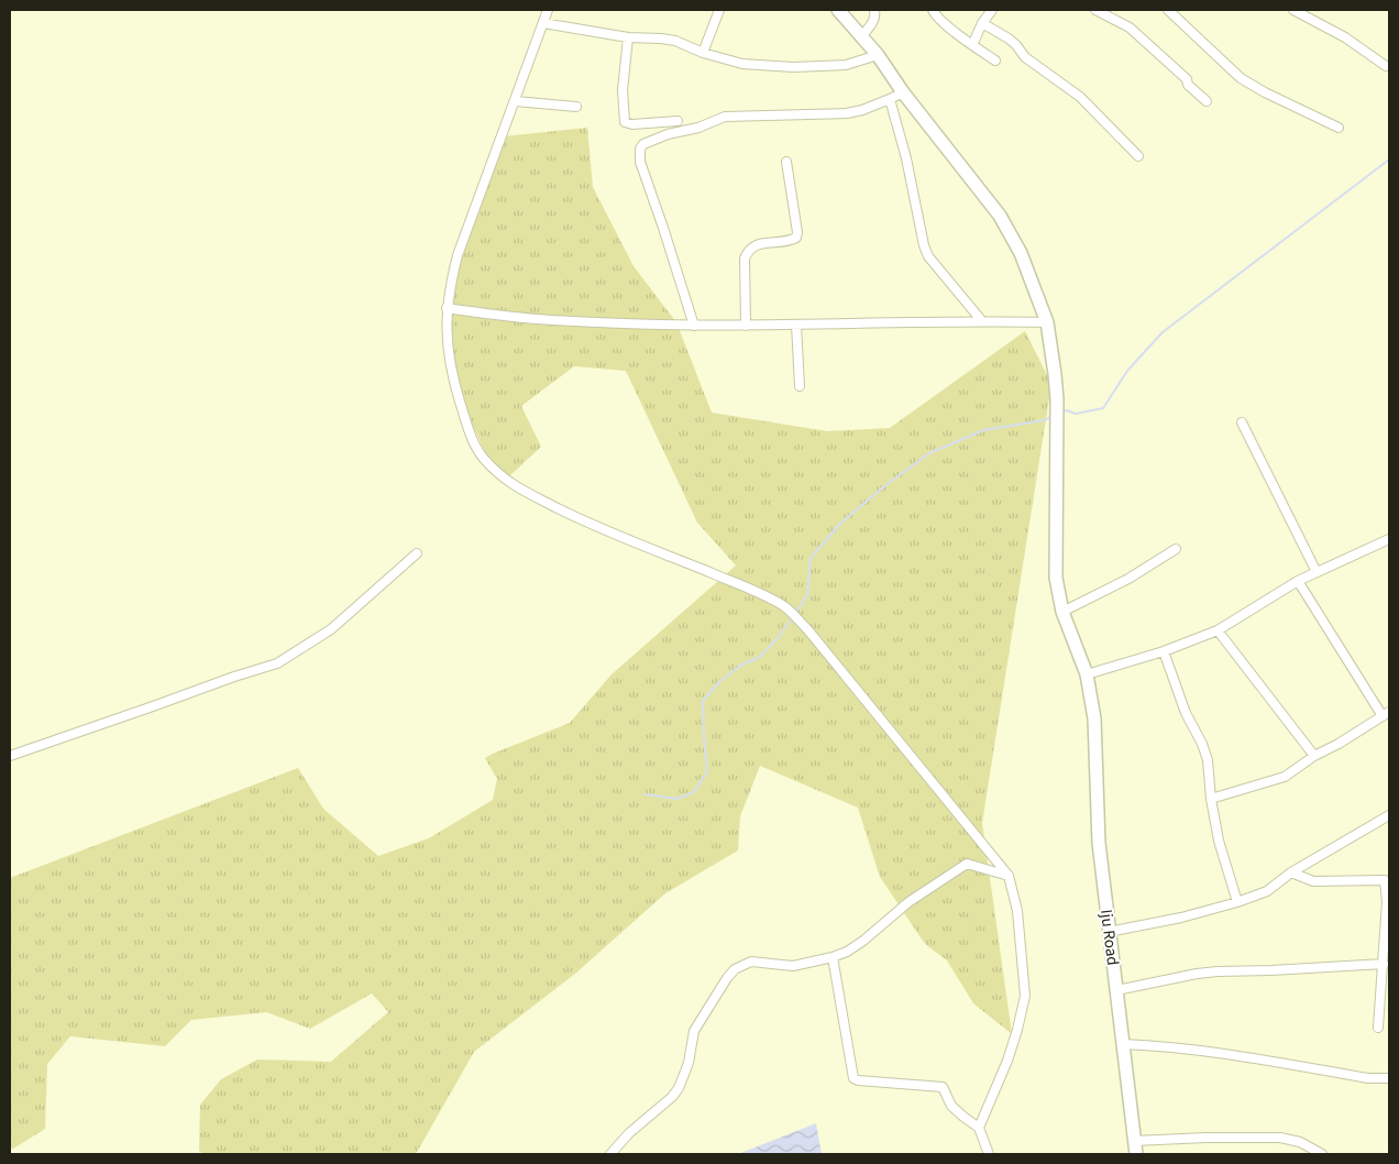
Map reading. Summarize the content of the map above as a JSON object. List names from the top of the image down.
{
  "streets": {
    "main road": ["Iju Road"]
  }
}
